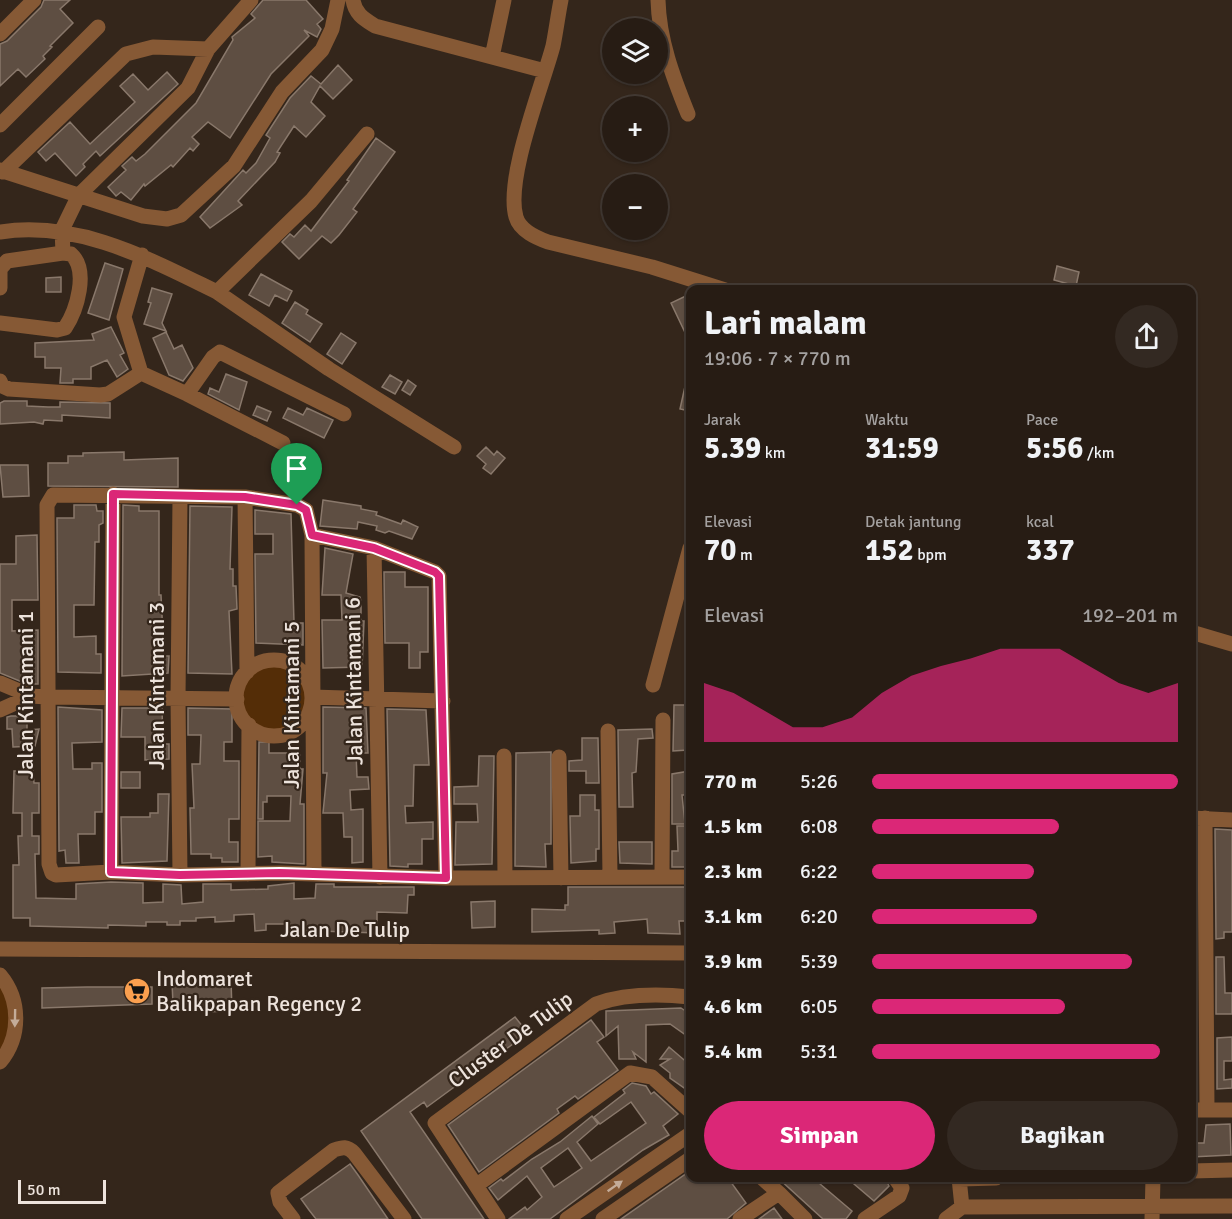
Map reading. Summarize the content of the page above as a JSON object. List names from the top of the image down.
{
  "streets": {
    "street": [
      "Jalan Kintamani 6",
      "Jalan Kintamani 3",
      "Jalan Kintamani 1",
      "Jalan Kintamani 5",
      "Jalan De Tulip",
      "Cluster De Tulip"
    ]
  },
  "places": {
    "supermarket": ["Indomaret Balikpapan Regency 2"]
  },
  "scale_bar": "50 m",
  "page": {
    "map_buttons": ["+", "−"],
    "heading": ["Lari malam", "19:06 · 7 × 770 m"],
    "stats": [
      ["Jarak", "5.39 km"],
      ["Waktu", "31:59"],
      ["Pace", "5:56 /km"],
      ["Elevasi", "70 m"],
      ["Detak jantung", "152 bpm"],
      ["kcal", "337"]
    ],
    "chart": ["Elevasi", "192–201 m"],
    "list": [
      {
        "name": "770 m",
        "note": "5:26"
      },
      {
        "name": "1.5 km",
        "note": "6:08"
      },
      {
        "name": "2.3 km",
        "note": "6:22"
      },
      {
        "name": "3.1 km",
        "note": "6:20"
      },
      {
        "name": "3.9 km",
        "note": "5:39"
      },
      {
        "name": "4.6 km",
        "note": "6:05"
      },
      {
        "name": "5.4 km",
        "note": "5:31"
      }
    ],
    "buttons": ["Simpan", "Bagikan"],
    "scale": "50 m"
  }
}
